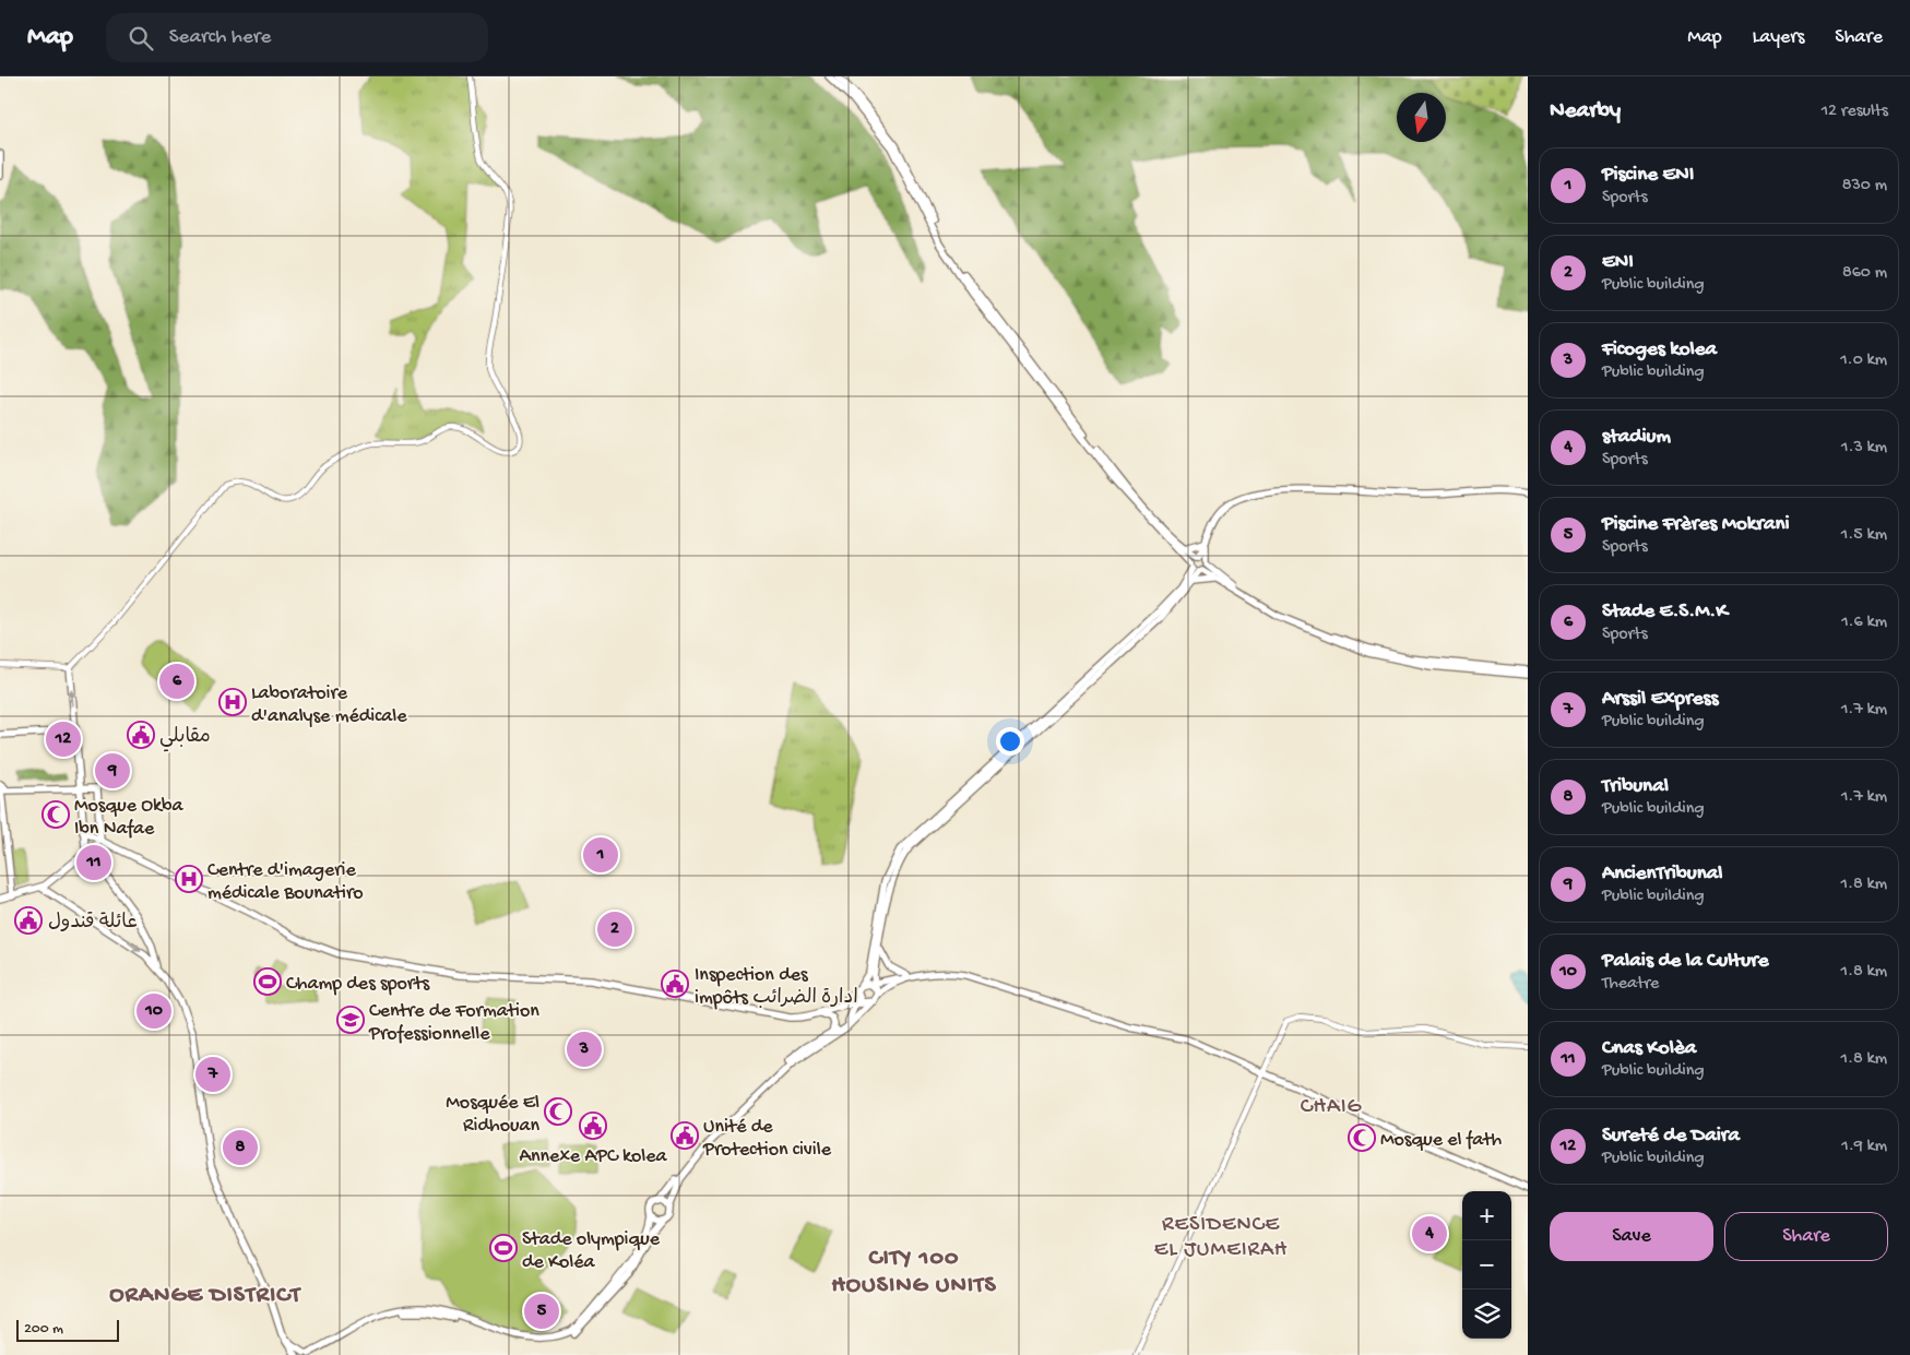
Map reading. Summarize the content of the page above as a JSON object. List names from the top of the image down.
{
  "districts": [
    "CHAIG",
    "RESIDENCE EL JUMEIRAH",
    "CITY 100 HOUSING UNITS",
    "ORANGE DISTRICT"
  ],
  "places": {
    "hospital": ["Laboratoire d'analyse médicale", "Centre d'imagerie médicale Bounatiro"],
    "public building": [
      "مقابلي",
      "عائلة قندول",
      "Inspection des impôts ادارة الضرائب",
      "Annexe APC kolea",
      "Unité de Protection civile"
    ],
    "mosque": ["Mosque Okba Ibn Nafae", "Mosquée El Ridhouan", "Mosque el fath"],
    "sports": ["Champ des sports", "Stade olympique de Koléa"],
    "school or university": ["Centre de Formation Professionnelle"]
  },
  "scale_bar": "200 m",
  "north": "bottom",
  "page": {
    "header": "Map",
    "search": "Search here",
    "nav": ["Map", "Layers", "Share"],
    "heading": ["Nearby", "12 results"],
    "list": [
      {
        "mark": "1",
        "name": "Piscine ENI",
        "note": "Sports",
        "value": "830 m"
      },
      {
        "mark": "2",
        "name": "ENI",
        "note": "Public building",
        "value": "860 m"
      },
      {
        "mark": "3",
        "name": "Ficoges kolea",
        "note": "Public building",
        "value": "1.0 km"
      },
      {
        "mark": "4",
        "name": "stadium",
        "note": "Sports",
        "value": "1.3 km"
      },
      {
        "mark": "5",
        "name": "Piscine Frères Mokrani",
        "note": "Sports",
        "value": "1.5 km"
      },
      {
        "mark": "6",
        "name": "Stade E.S.M.K",
        "note": "Sports",
        "value": "1.6 km"
      },
      {
        "mark": "7",
        "name": "Arssil Express",
        "note": "Public building",
        "value": "1.7 km"
      },
      {
        "mark": "8",
        "name": "Tribunal",
        "note": "Public building",
        "value": "1.7 km"
      },
      {
        "mark": "9",
        "name": "AncienTribunal",
        "note": "Public building",
        "value": "1.8 km"
      },
      {
        "mark": "10",
        "name": "Palais de la Culture",
        "note": "Theatre",
        "value": "1.8 km"
      },
      {
        "mark": "11",
        "name": "Cnas Kolèa",
        "note": "Public building",
        "value": "1.8 km"
      },
      {
        "mark": "12",
        "name": "Sureté de Daira",
        "note": "Public building",
        "value": "1.9 km"
      }
    ],
    "pins": [
      "6",
      "12",
      "9",
      "1",
      "11",
      "2",
      "10",
      "3",
      "7",
      "8",
      "4",
      "5"
    ],
    "map_buttons": ["+", "−"],
    "buttons": ["Save", "Share"],
    "scale": "200 m"
  }
}
